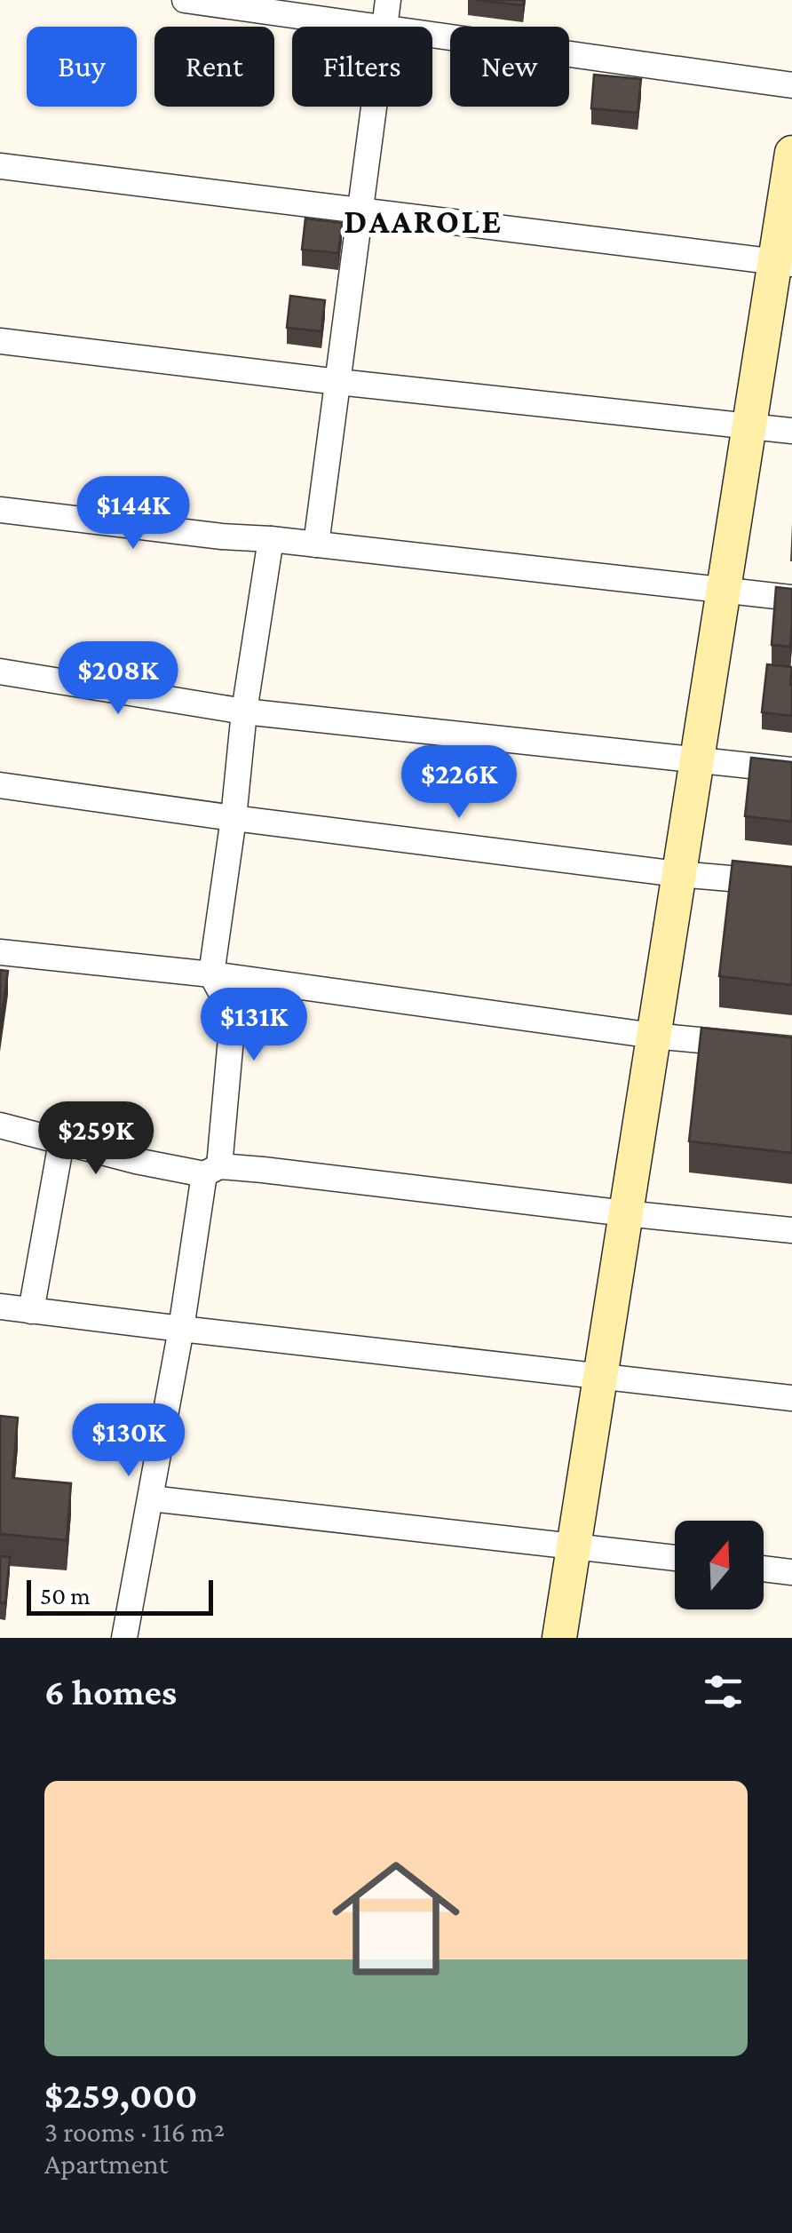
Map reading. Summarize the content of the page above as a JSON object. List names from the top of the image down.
{
  "districts": ["DAAROLE"],
  "scale_bar": "50 m",
  "north": "top",
  "page": {
    "chip": [
      "Buy",
      "Rent",
      "Filters",
      "New"
    ],
    "price": [
      "$144K",
      "$208K",
      "$226K",
      "$131K",
      "$259K",
      "$130K"
    ],
    "scale": "50 m",
    "heading": "6 homes",
    "list": [
      {
        "name": "$259,000",
        "note": "3 rooms · 116 m² · Apartment"
      }
    ]
  }
}
